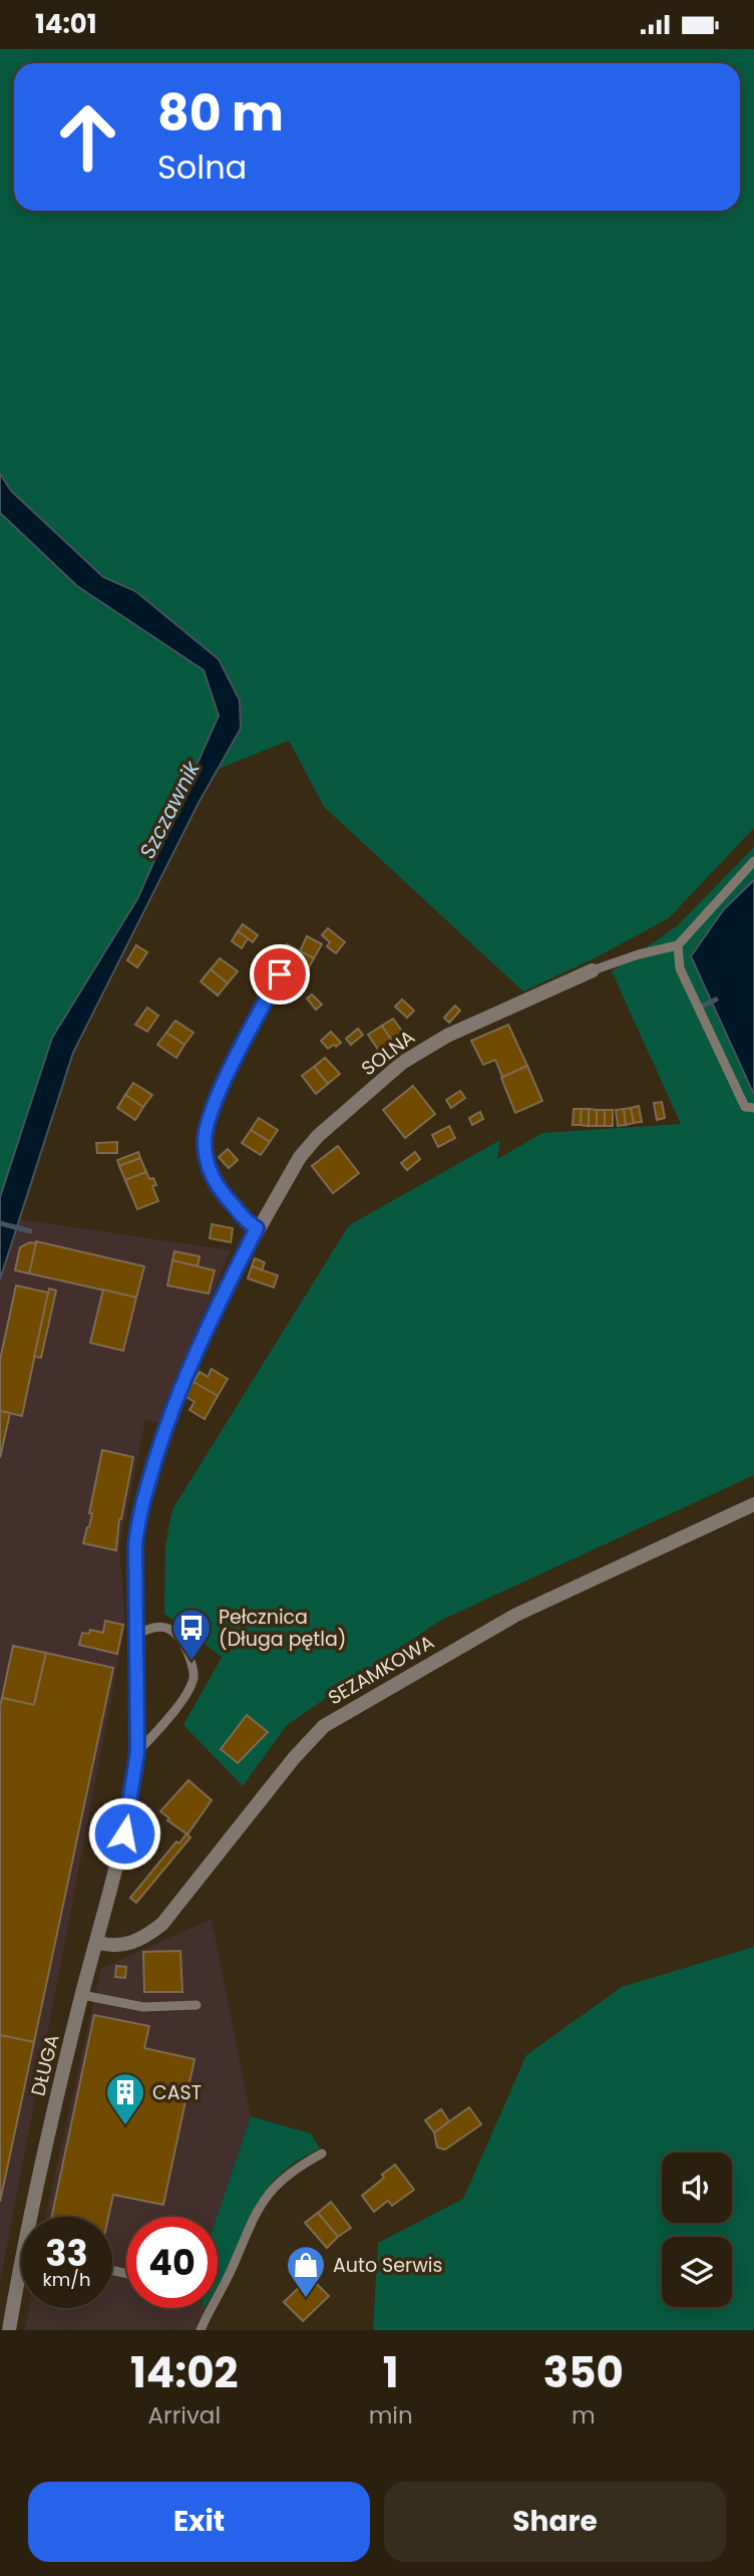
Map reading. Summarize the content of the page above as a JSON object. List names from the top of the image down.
{
  "streets": {
    "street": ["SOLNA", "SEZAMKOWA", "DŁUGA"]
  },
  "crossings": [
    ["SOLNA", "DŁUGA"],
    ["SEZAMKOWA", "DŁUGA"]
  ],
  "water": ["Szczawnik"],
  "places": {
    "bus stop": ["Pełcznica (Długa pętla)"],
    "building": ["CAST"],
    "shop": ["Auto Serwis"]
  },
  "page": {
    "status": "14:01",
    "turn": ["80 m", "Solna"],
    "speed": "33 km/h",
    "limit": "40",
    "eta": [
      "14:02",
      "Arrival",
      "1",
      "min",
      "350",
      "m"
    ],
    "buttons": ["Exit", "Share"]
  }
}
